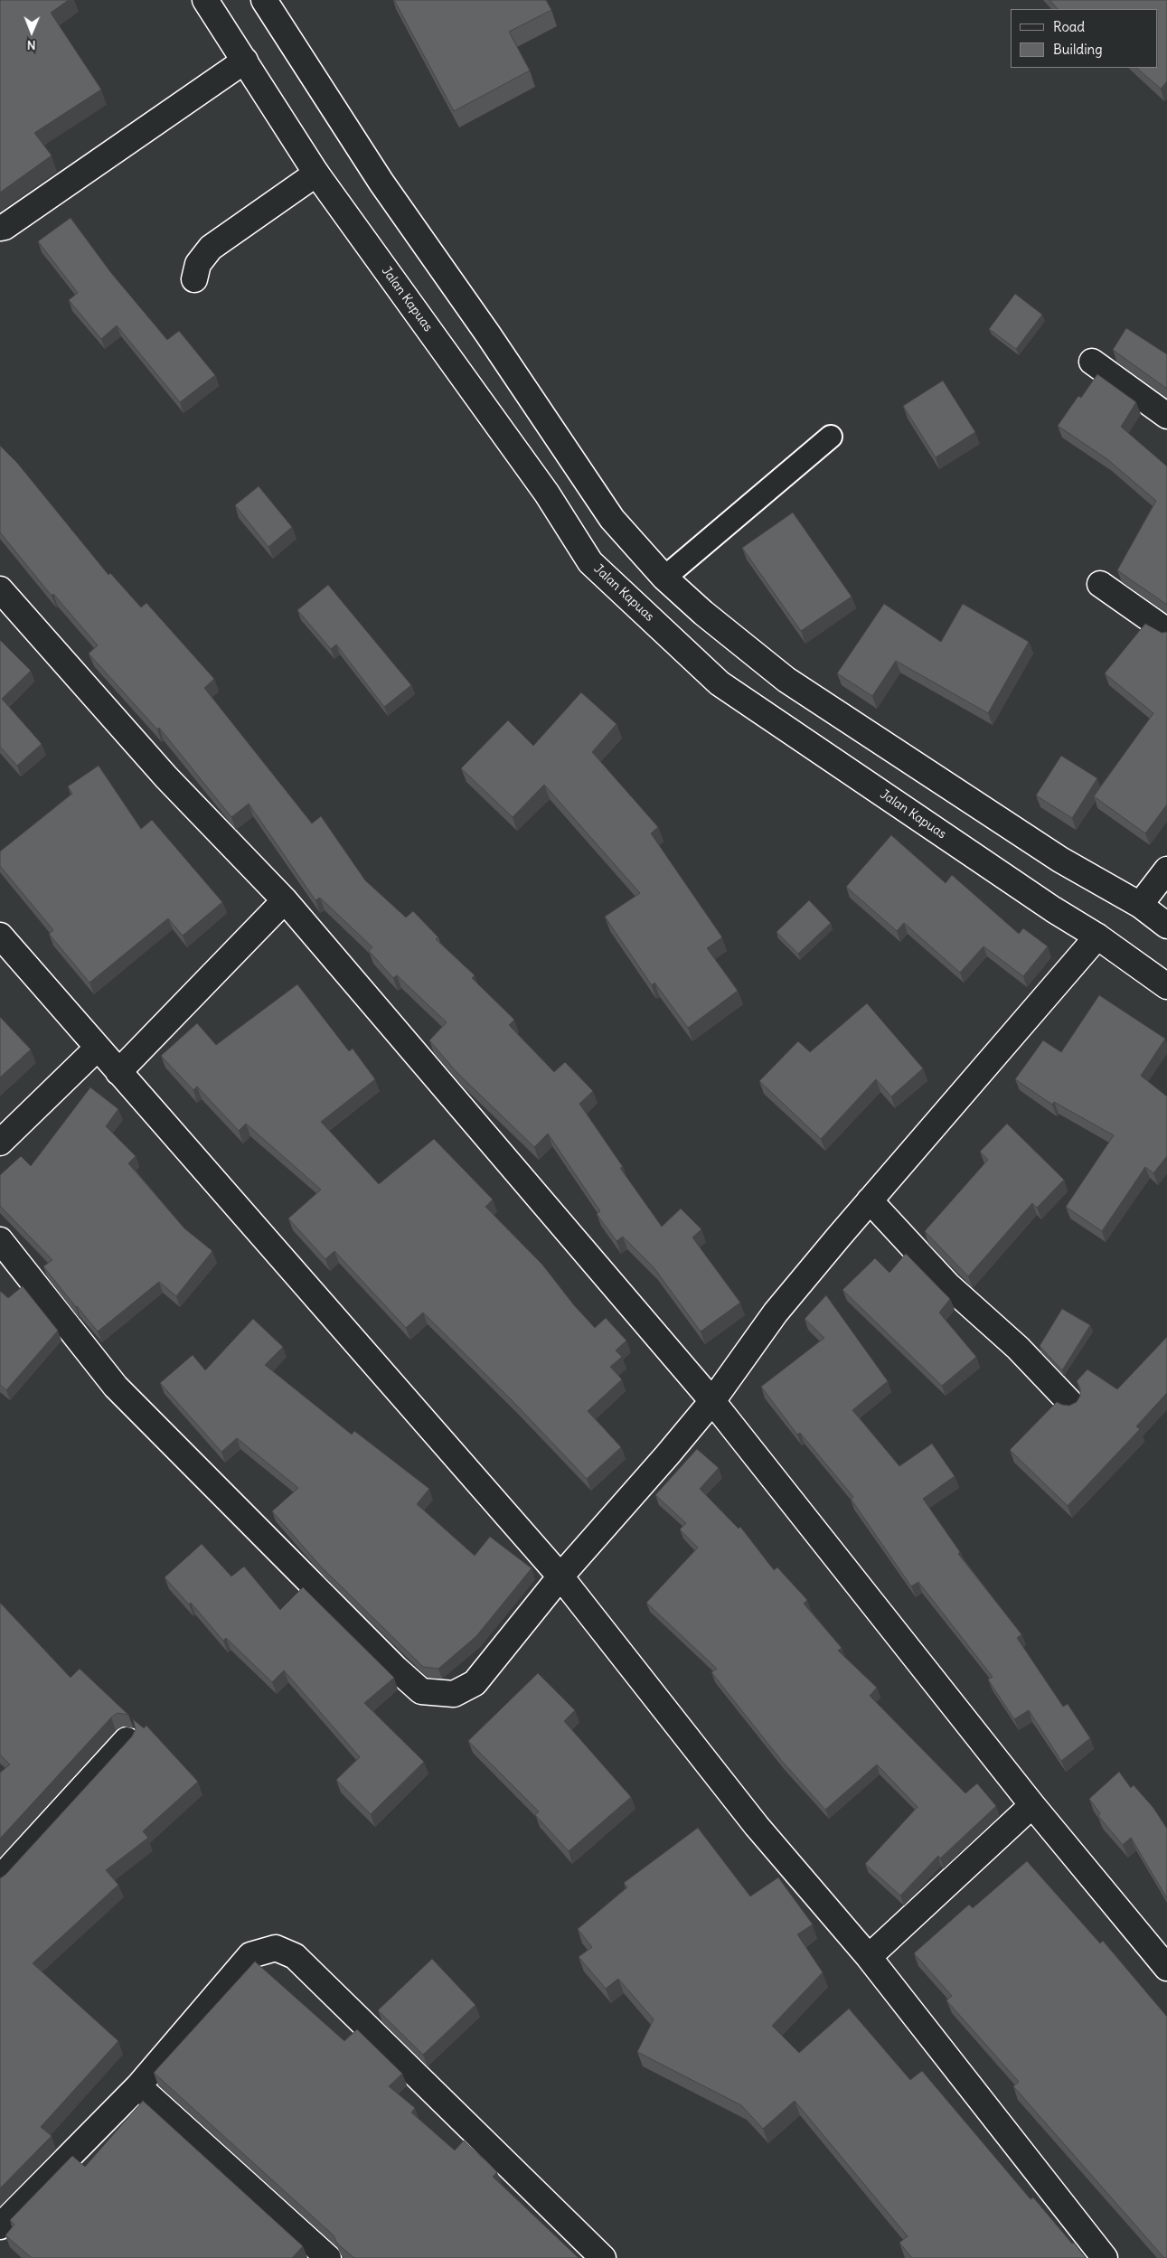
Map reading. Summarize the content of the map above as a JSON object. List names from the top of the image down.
{
  "streets": {
    "street": ["Jalan Kapuas"]
  },
  "legend": ["Road", "Building"],
  "north": "bottom"
}
